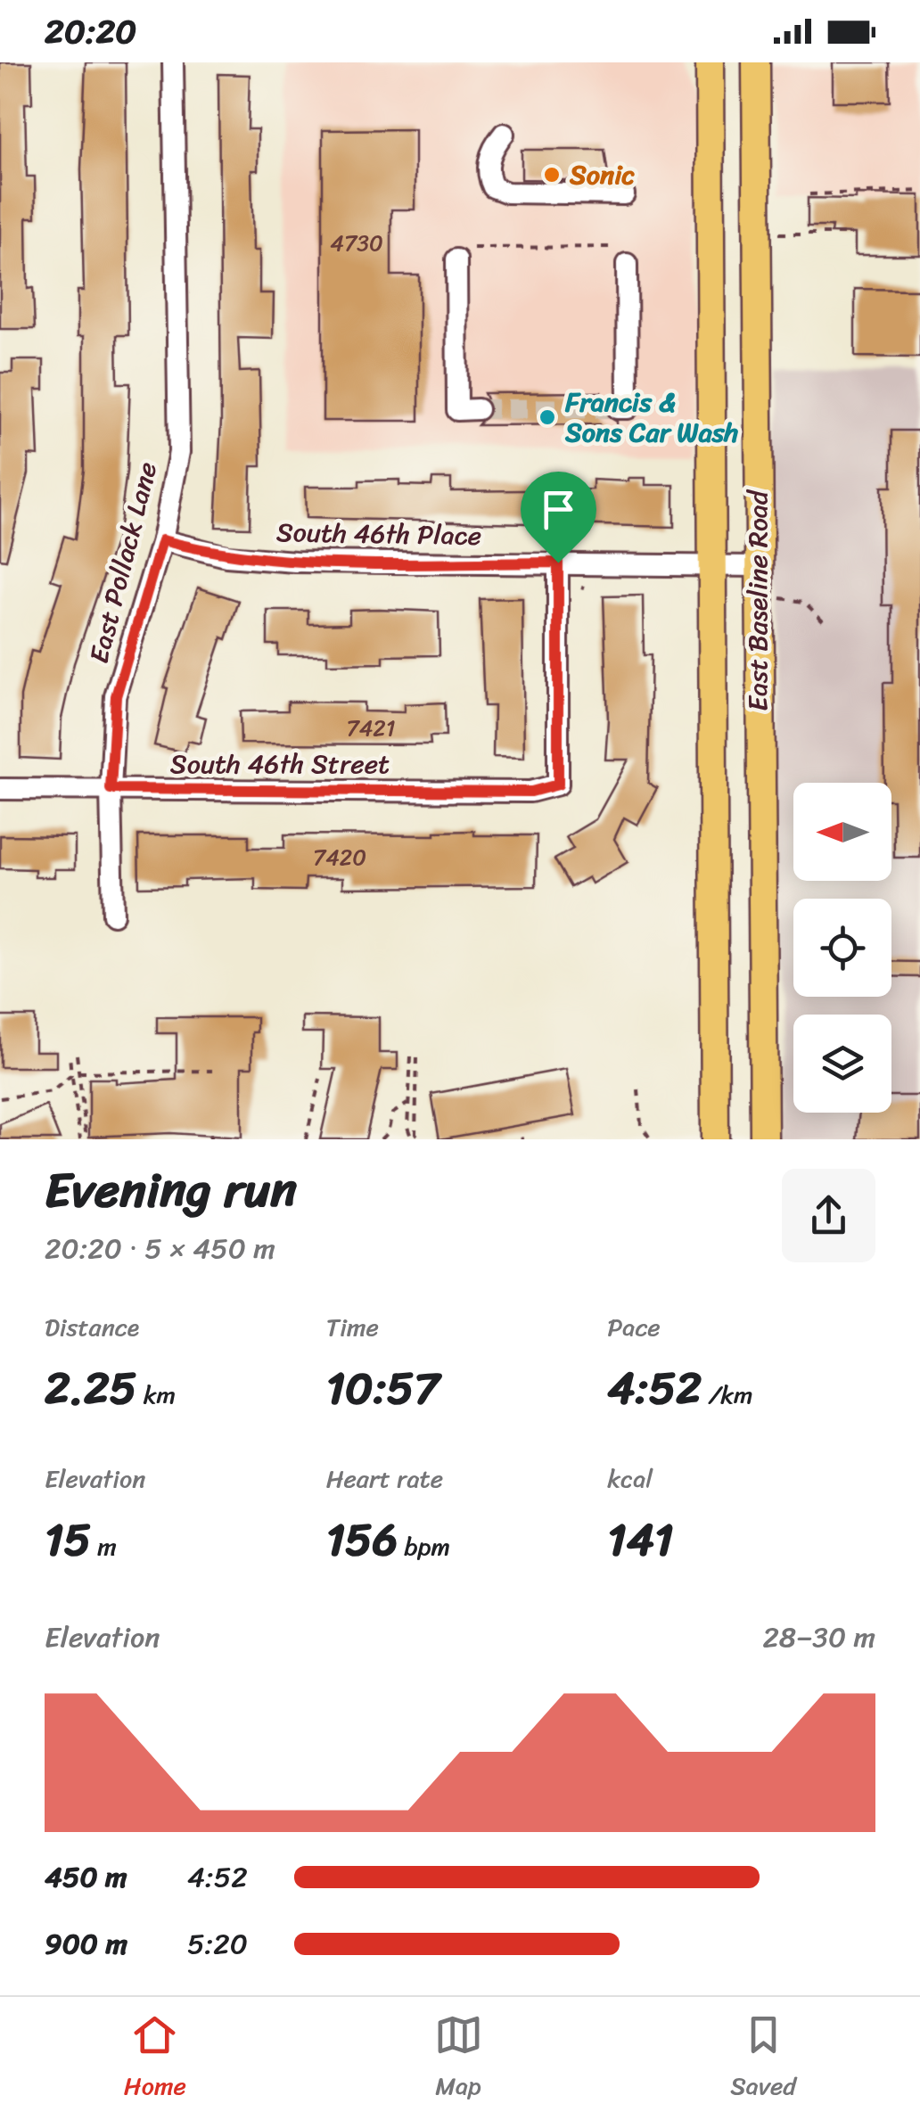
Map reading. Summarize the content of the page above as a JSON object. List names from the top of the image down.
{
  "streets": {
    "main road": ["East Baseline Road"],
    "street": ["South 46th Place", "East Pollack Lane", "South 46th Street"]
  },
  "crossings": [
    ["South 46th Place", "East Pollack Lane"],
    ["South 46th Place", "East Baseline Road"],
    ["South 46th Place", "South 46th Street"],
    ["East Pollack Lane", "South 46th Street"]
  ],
  "places": ["Sonic", "Francis & Sons Car Wash"],
  "house_numbers": ["4730", "7421", "7420"],
  "north": "left",
  "page": {
    "status": "20:20",
    "heading": ["Evening run", "20:20 · 5 × 450 m"],
    "stats": [
      ["Distance", "2.25 km"],
      ["Time", "10:57"],
      ["Pace", "4:52 /km"],
      ["Elevation", "15 m"],
      ["Heart rate", "156 bpm"],
      ["kcal", "141"]
    ],
    "chart": ["Elevation", "28–30 m"],
    "list": [
      {
        "name": "450 m",
        "note": "4:52"
      },
      {
        "name": "900 m",
        "note": "5:20"
      }
    ],
    "tabs": ["Home", "Map", "Saved"]
  }
}
